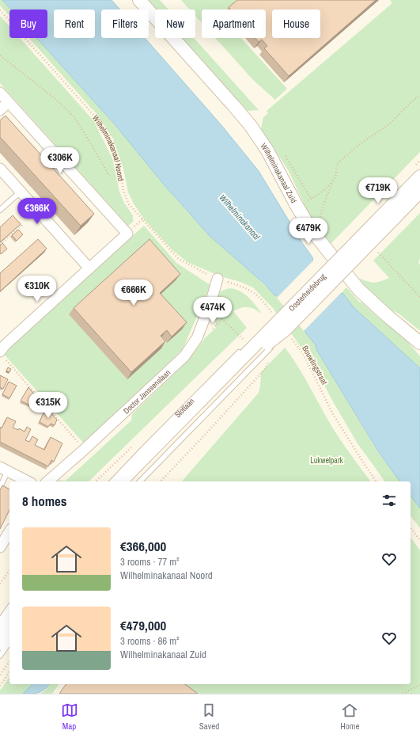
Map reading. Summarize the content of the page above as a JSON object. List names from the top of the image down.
{
  "streets": {
    "street": [
      "Wilhelminakanaal Zuid",
      "Oosterheidebrug",
      "Doctor Janssenslaan",
      "Slotlaan"
    ],
    "path": ["Wilhelminakanaal Noord", "Bouwlingstraat"]
  },
  "crossings": [
    ["Wilhelminakanaal Noord", "Doctor Janssenslaan"],
    ["Oosterheidebrug", "Slotlaan"]
  ],
  "water": ["Wilhelminakanaal"],
  "parks": ["Lukwelpark"],
  "page": {
    "chip": [
      "Buy",
      "Rent",
      "Filters",
      "New",
      "Apartment",
      "House"
    ],
    "price": [
      "€306K",
      "€719K",
      "€366K",
      "€479K",
      "€310K",
      "€666K",
      "€474K",
      "€315K"
    ],
    "heading": "8 homes",
    "list": [
      {
        "name": "€366,000",
        "note": "3 rooms · 77 m² · Wilhelminakanaal Noord"
      },
      {
        "name": "€479,000",
        "note": "3 rooms · 86 m² · Wilhelminakanaal Zuid"
      }
    ],
    "tabs": ["Map", "Saved", "Home"]
  }
}
